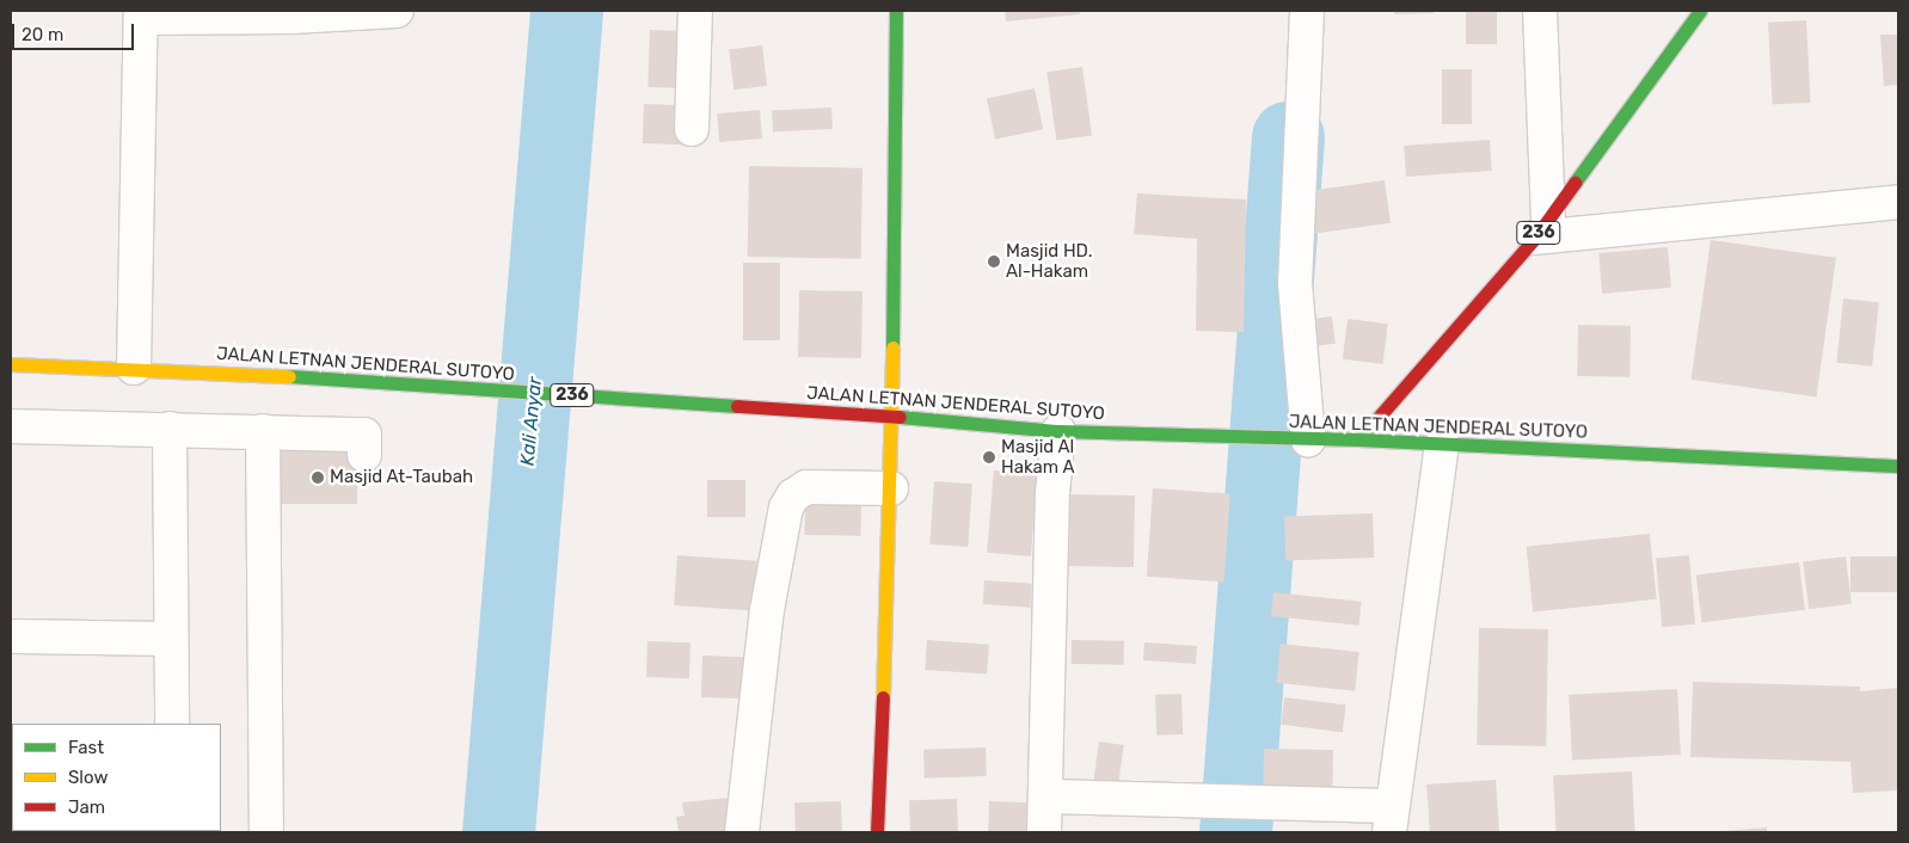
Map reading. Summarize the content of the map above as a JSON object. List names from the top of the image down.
{
  "streets": {
    "main road": ["236", "JALAN LETNAN JENDERAL SUTOYO"]
  },
  "crossings": [
    ["236", "JALAN LETNAN JENDERAL SUTOYO"]
  ],
  "water": ["Kali Anyar"],
  "places": ["Masjid HD. Al-Hakam", "Masjid Al Hakam A", "Masjid At-Taubah"],
  "legend": ["Fast", "Slow", "Jam"],
  "scale_bar": "20 m"
}
